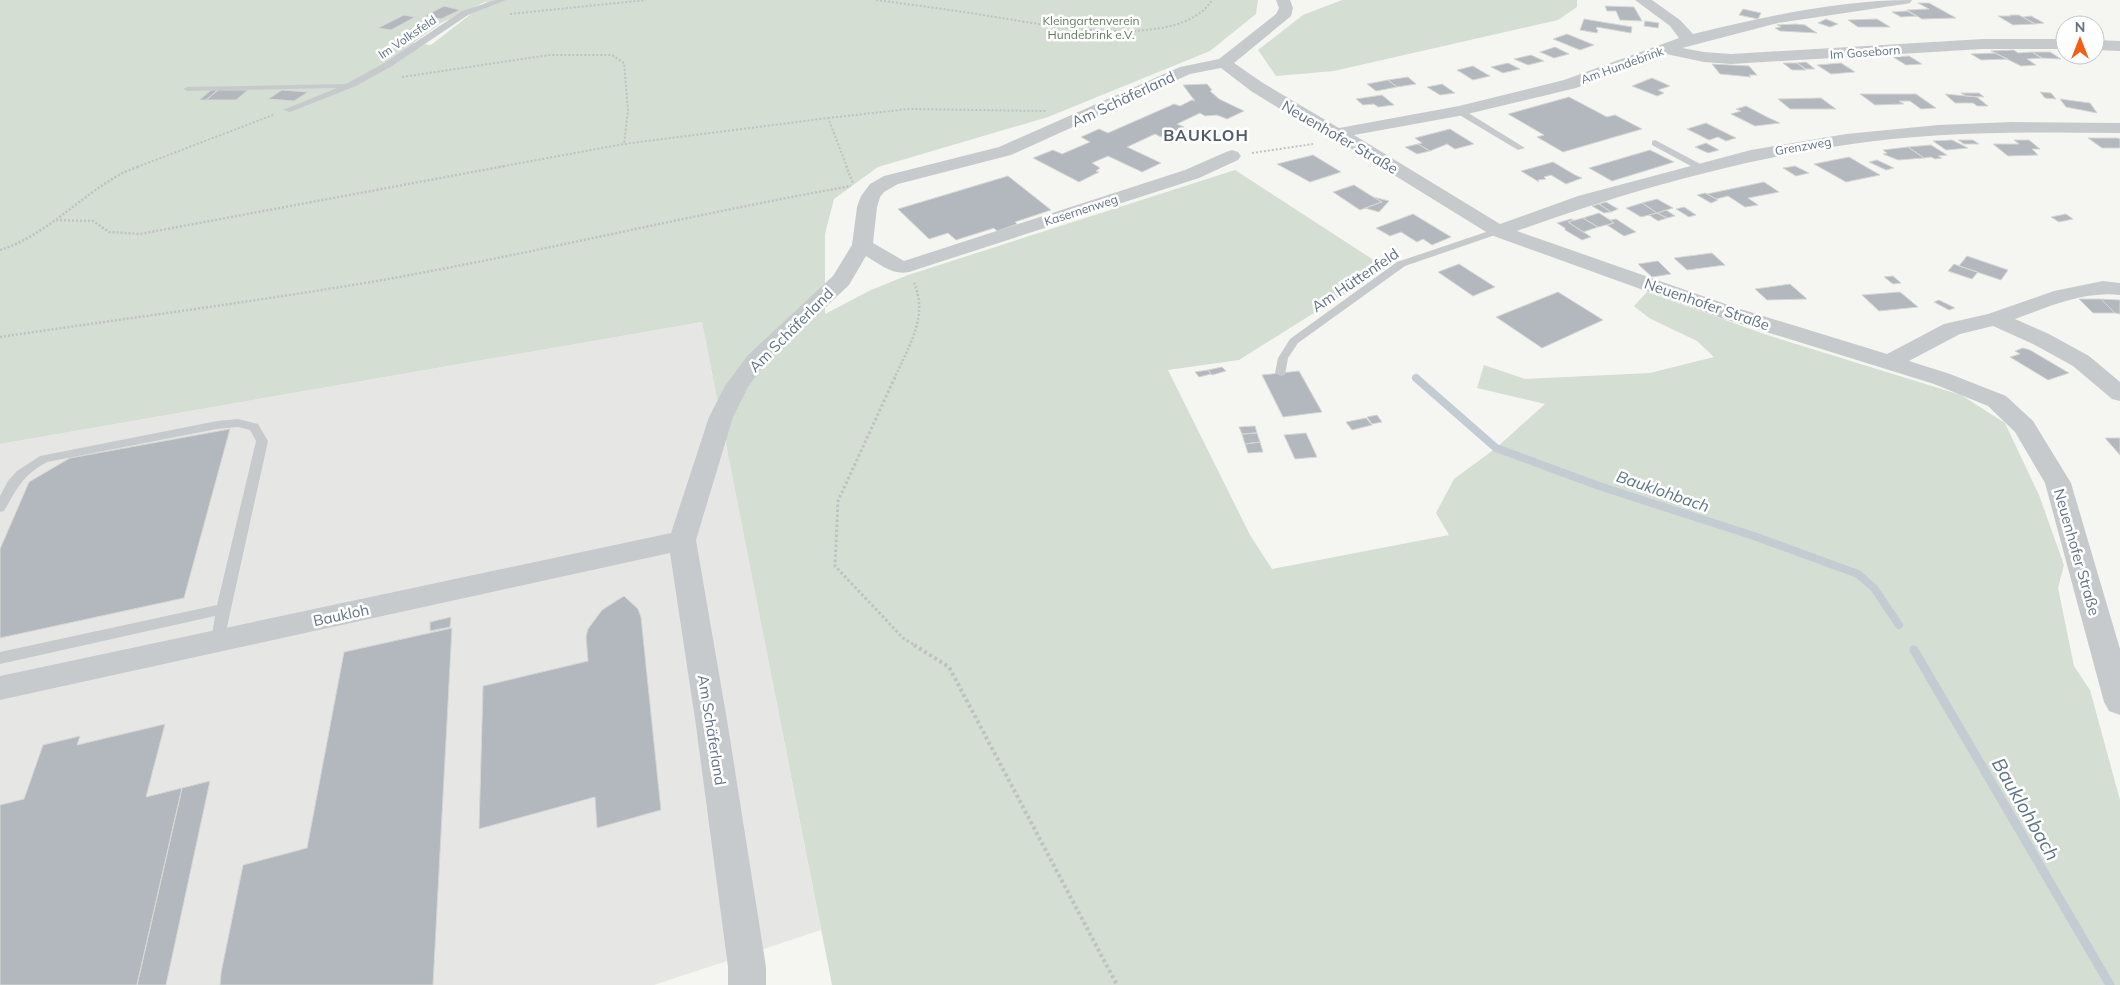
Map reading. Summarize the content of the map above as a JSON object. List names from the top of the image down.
{
  "streets": {
    "street": [
      "Im Goseborn",
      "Am Hundebrink",
      "Am Schäferland",
      "Neuenhofer Straße",
      "Grenzweg",
      "Kasernenweg",
      "Baukloh"
    ],
    "lane": ["Im Volksfeld", "Am Hüttenfeld"]
  },
  "crossings": [
    ["Im Goseborn", "Am Hundebrink"],
    ["Am Hundebrink", "Neuenhofer Straße"],
    ["Am Schäferland", "Neuenhofer Straße"],
    ["Am Schäferland", "Baukloh"],
    ["Neuenhofer Straße", "Grenzweg"],
    ["Neuenhofer Straße", "Am Hüttenfeld"],
    ["Grenzweg", "Am Hüttenfeld"]
  ],
  "districts": ["BAUKLOH"],
  "water": ["Bauklohbach"],
  "parks": ["Kleingartenverein Hundebrink e.V."],
  "north": "top"
}
